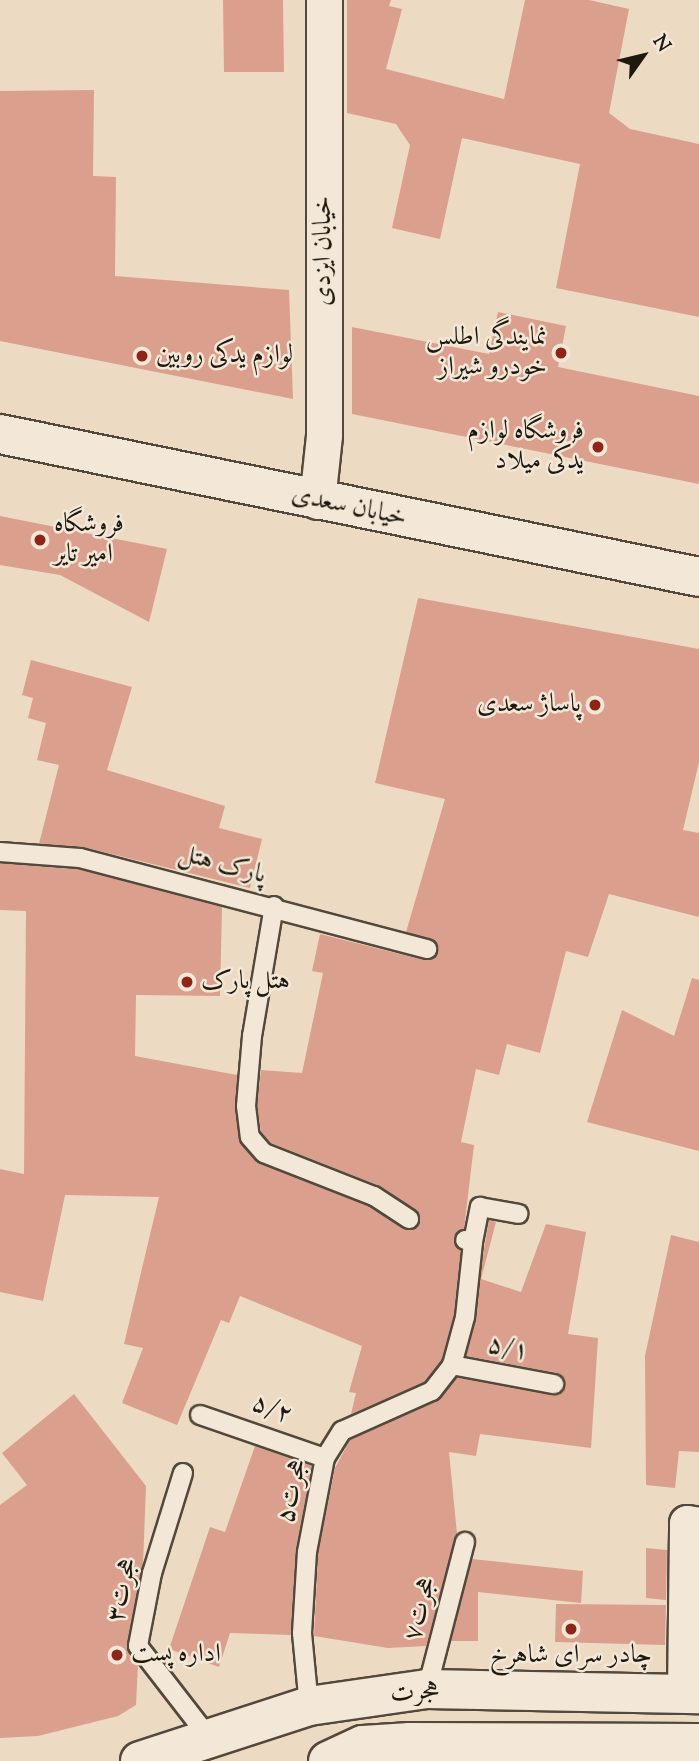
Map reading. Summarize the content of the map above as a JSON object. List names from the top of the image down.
{
  "streets": {
    "main road": ["خیابان سعدی", "هجرت"],
    "street": ["خیابان ایزدی"],
    "lane": [
      "پارک هتل",
      "۵/۱",
      "۵/۲",
      "هجرت۵",
      "هجرت۳",
      "هجرت۷"
    ]
  },
  "crossings": [
    ["خیابان ایزدی", "خیابان سعدی"],
    ["۵/۱", "هجرت۵"],
    ["۵/۲", "هجرت۵"],
    ["هجرت۵", "هجرت"],
    ["هجرت۳", "هجرت"],
    ["هجرت۷", "هجرت"]
  ],
  "places": [
    "نمایندگی اطلس خودرو شیراز",
    "لوازم یدکی روبین",
    "فروشگاه لوازم یدکی میلاد",
    "فروشگاه امیر تایر",
    "پاساژ سعدی",
    "هتل پارک",
    "چادر سرای شاهرخ",
    "اداره پست"
  ],
  "north": "top right"
}
